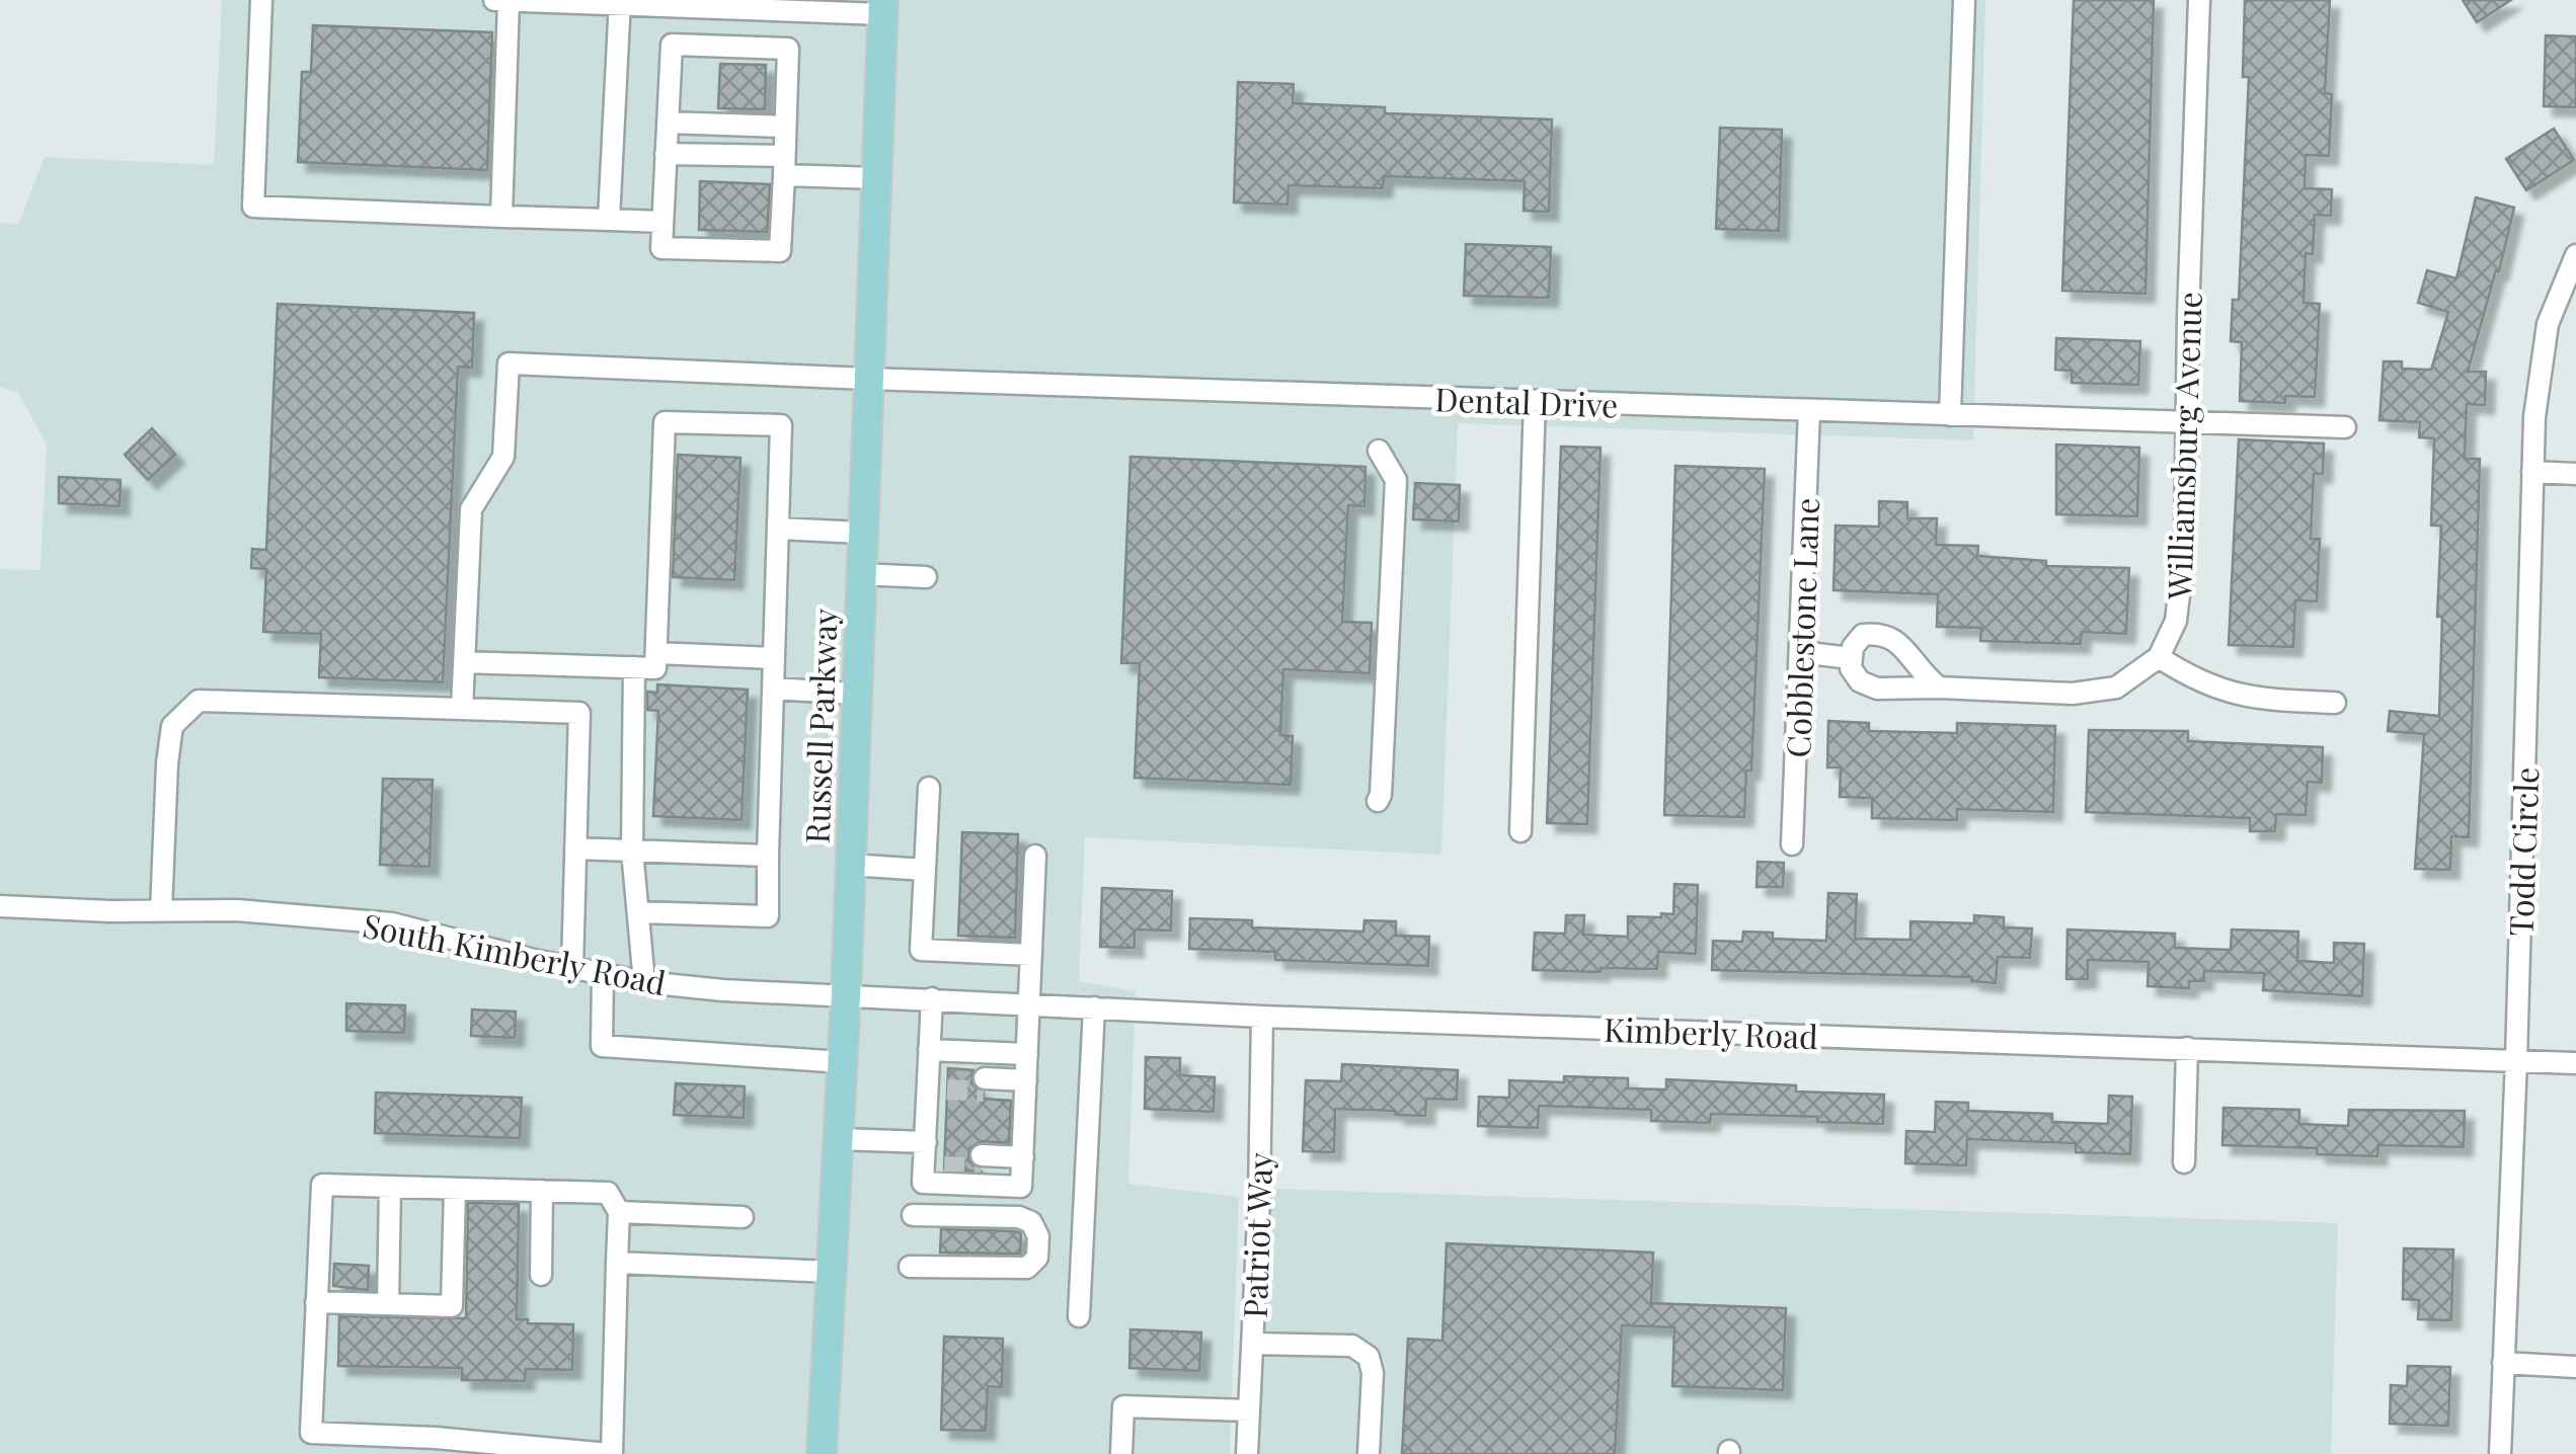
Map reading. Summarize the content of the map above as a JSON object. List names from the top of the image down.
{
  "streets": {
    "main road": ["Russell Parkway"],
    "street": [
      "Dental Drive",
      "Williamsburg Avenue",
      "Cobblestone Lane",
      "Todd Circle",
      "South Kimberly Road",
      "Kimberly Road",
      "Patriot Way"
    ]
  },
  "crossings": [
    ["Dental Drive", "Williamsburg Avenue"],
    ["Dental Drive", "Cobblestone Lane"],
    ["Dental Drive", "Russell Parkway"],
    ["Russell Parkway", "South Kimberly Road"],
    ["Russell Parkway", "Kimberly Road"],
    ["Todd Circle", "Kimberly Road"],
    ["South Kimberly Road", "Kimberly Road"],
    ["Kimberly Road", "Patriot Way"]
  ]
}
